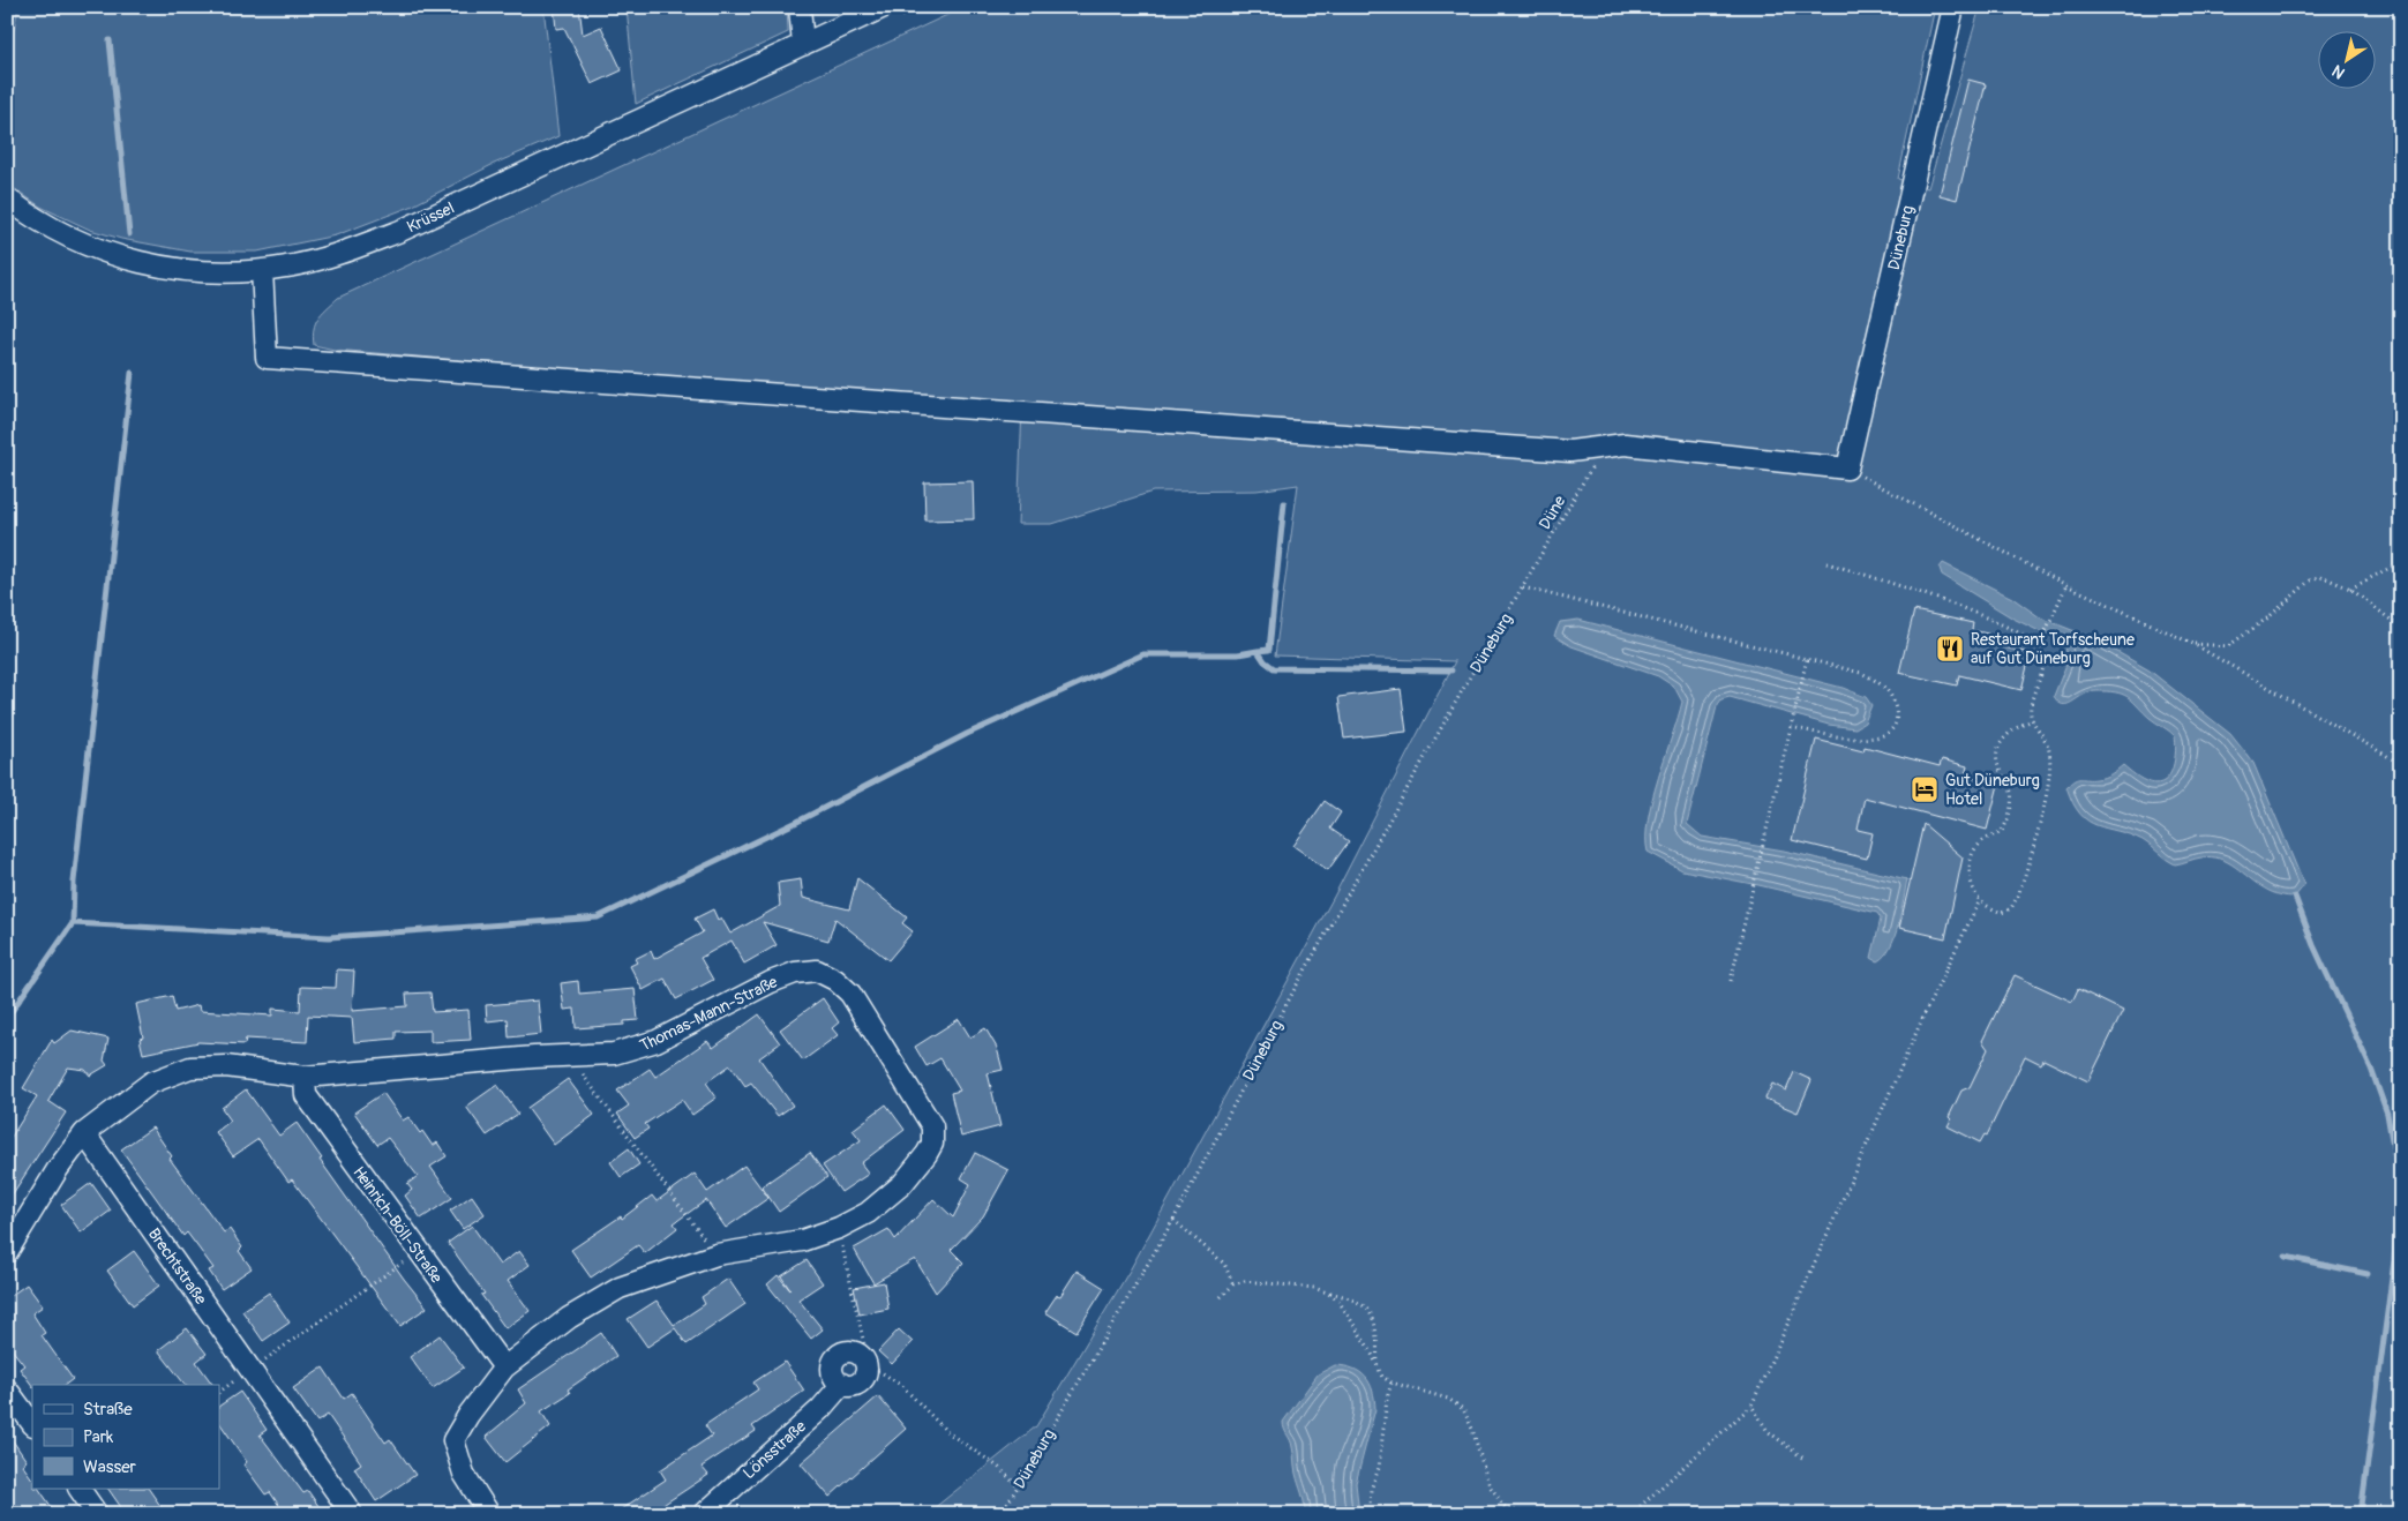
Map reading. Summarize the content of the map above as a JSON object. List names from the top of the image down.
{
  "streets": {
    "street": [
      "Krüssel",
      "Düneburg",
      "Thomas-Mann-Straße",
      "Heinrich-Böll-Straße",
      "Brechtstraße",
      "Lönsstraße"
    ],
    "path": ["Düne"]
  },
  "crossings": [
    ["Düneburg", "Düne"],
    ["Thomas-Mann-Straße", "Heinrich-Böll-Straße"],
    ["Thomas-Mann-Straße", "Brechtstraße"]
  ],
  "places": {
    "restaurant": ["Restaurant Torfscheune auf Gut Düneburg"],
    "hotel": ["Gut Düneburg Hotel"]
  },
  "legend": ["Straße", "Park", "Wasser"],
  "north": "bottom left"
}
